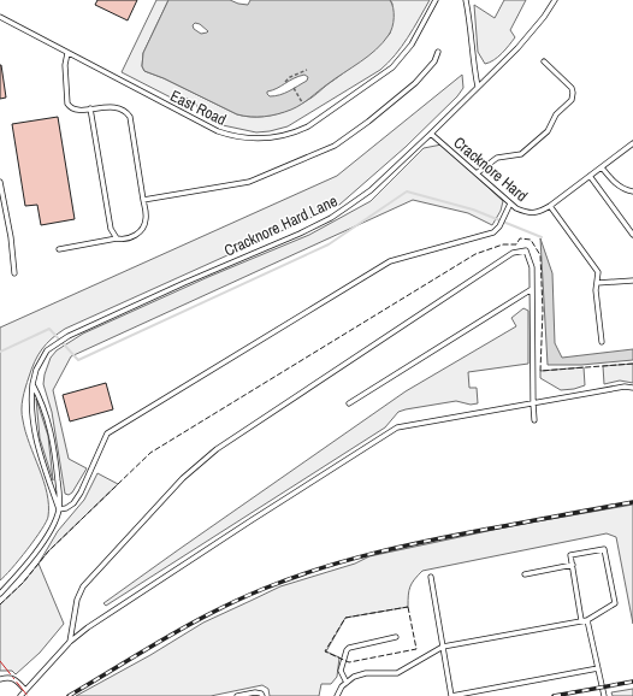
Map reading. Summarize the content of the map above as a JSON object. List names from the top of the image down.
{
  "streets": {
    "lane": ["East Road", "Cracknore Hard", "Cracknore Hard Lane"]
  },
  "crossings": [
    ["Cracknore Hard", "Cracknore Hard Lane"]
  ]
}
